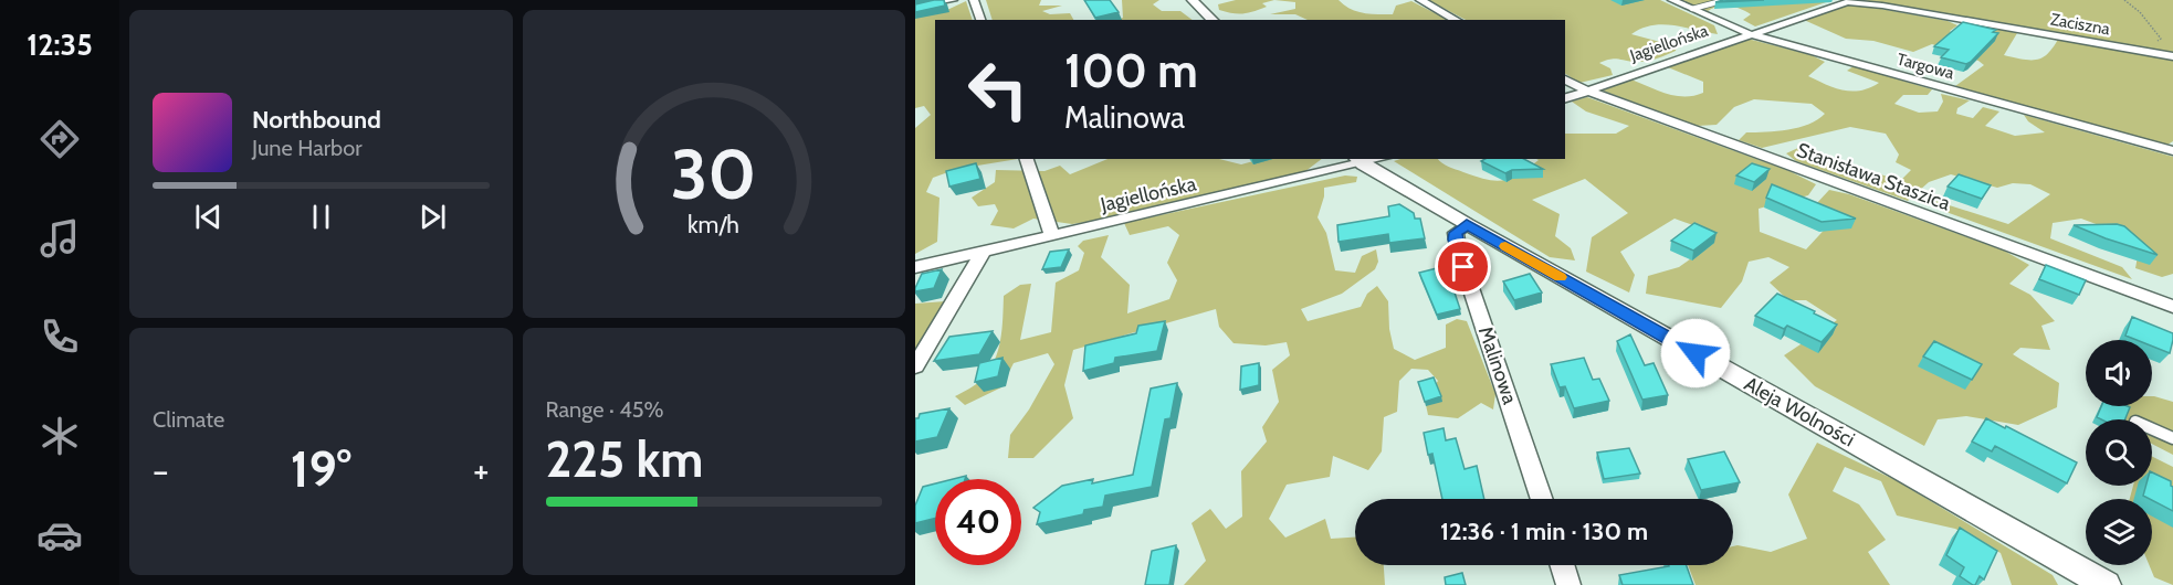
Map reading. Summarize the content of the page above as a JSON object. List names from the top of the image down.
{
  "streets": {
    "street": [
      "Zaciszna",
      "Jagiellońska",
      "Targowa",
      "Stanisława Staszica",
      "Malinowa",
      "Aleja Wolności"
    ]
  },
  "crossings": [
    ["Zaciszna", "Jagiellońska"],
    ["Zaciszna", "Targowa"],
    ["Jagiellońska", "Targowa"],
    ["Jagiellońska", "Stanisława Staszica"],
    ["Jagiellońska", "Aleja Wolności"],
    ["Malinowa", "Aleja Wolności"]
  ],
  "page": {
    "tabs": "12:35",
    "turn": ["100 m", "Malinowa"],
    "song": ["Northbound", "June Harbor"],
    "tile": [
      "Climate",
      ["Range · 45%", "225 km"]
    ],
    "heat": ["−", "19°", "+"],
    "limit": "40",
    "trip": "12:36 · 1 min · 130 m",
    "gauge": ["30", "km/h"]
  }
}
